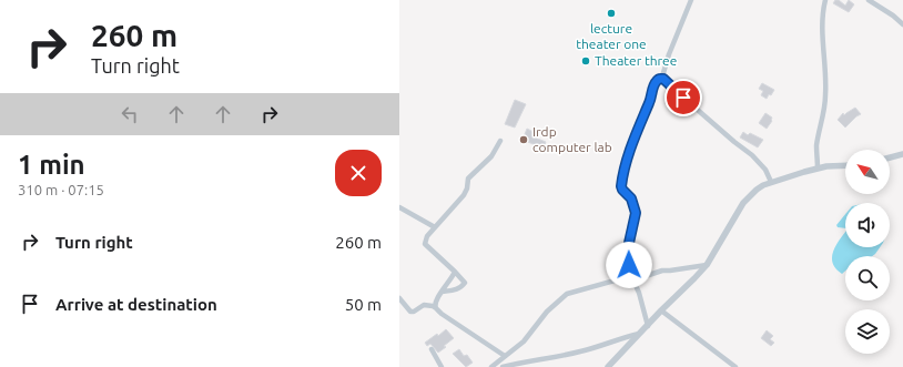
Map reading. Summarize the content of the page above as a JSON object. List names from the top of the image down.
{
  "places": ["lecture theater one", "Theater three", "Irdp computer lab"],
  "north": "top left",
  "page": {
    "turn": ["260 m", "Turn right"],
    "heading": ["1 min", "310 m · 07:15"],
    "list": [
      {
        "name": "Turn right",
        "value": "260 m"
      },
      {
        "name": "Arrive at destination",
        "value": "50 m"
      }
    ]
  }
}
